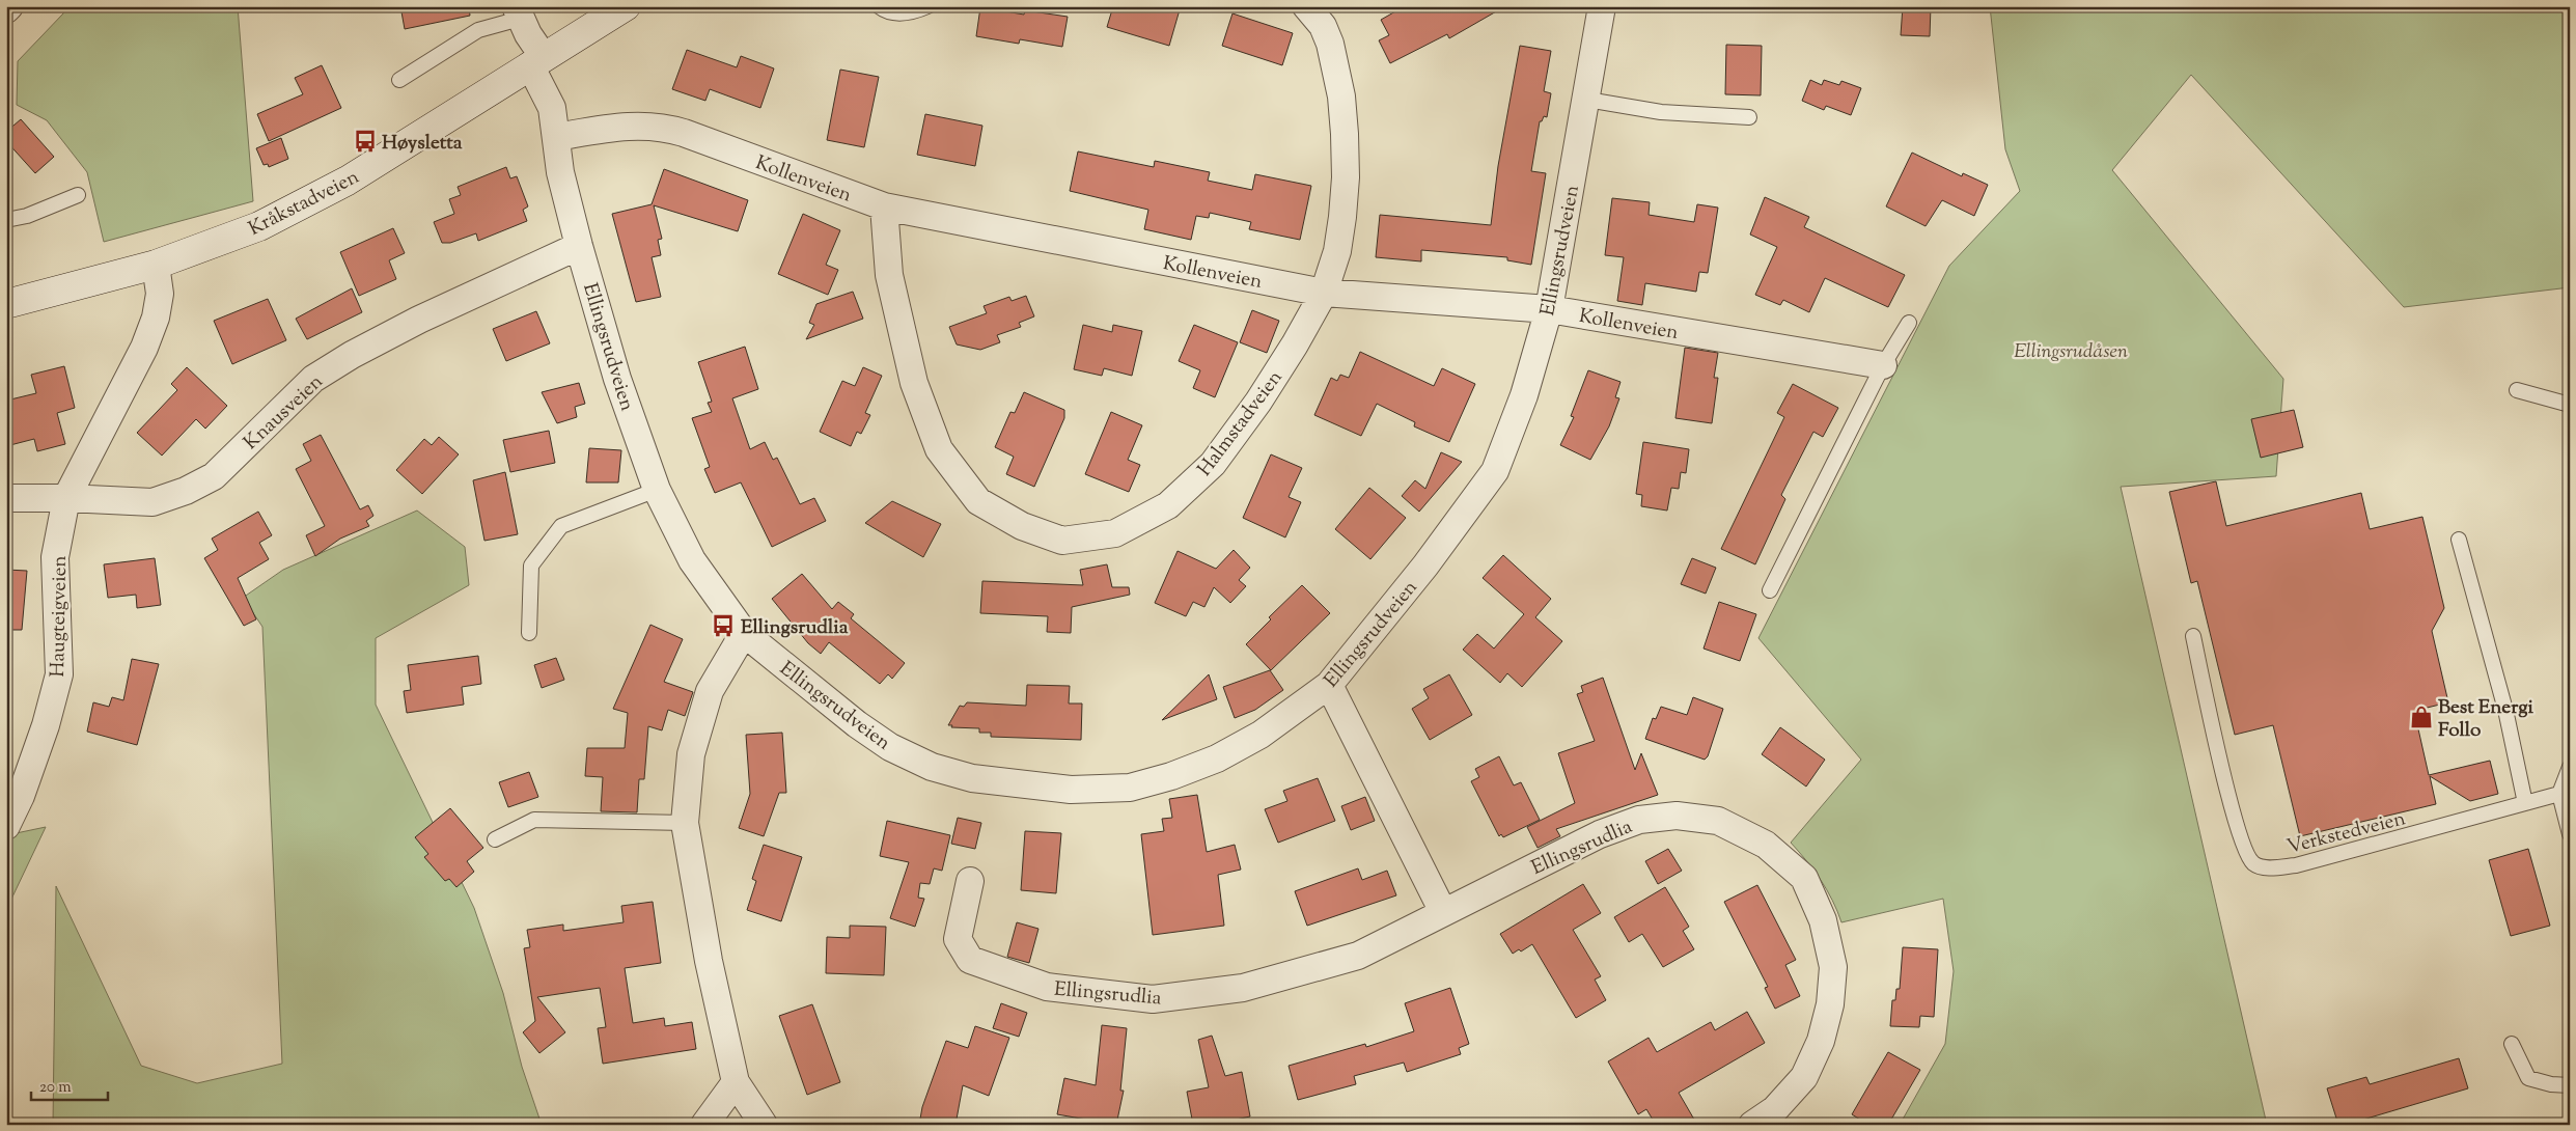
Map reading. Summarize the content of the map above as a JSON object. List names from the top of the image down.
{
  "streets": {
    "main road": ["Kråkstadveien"],
    "street": [
      "Kollenveien",
      "Ellingsrudveien",
      "Knausveien",
      "Halmstadveien",
      "Haugteigveien",
      "Ellingsrudlia"
    ],
    "lane": ["Verkstedveien"]
  },
  "crossings": [
    ["Kollenveien", "Ellingsrudveien"],
    ["Kollenveien", "Halmstadveien"],
    ["Kråkstadveien", "Ellingsrudveien"],
    ["Kråkstadveien", "Haugteigveien"],
    ["Ellingsrudveien", "Knausveien"],
    ["Knausveien", "Haugteigveien"]
  ],
  "parks": ["Ellingsrudåsen"],
  "places": {
    "bus stop": ["Høysletta", "Ellingsrudlia"],
    "shop": ["Best Energi Follo"]
  },
  "scale_bar": "20 m"
}
